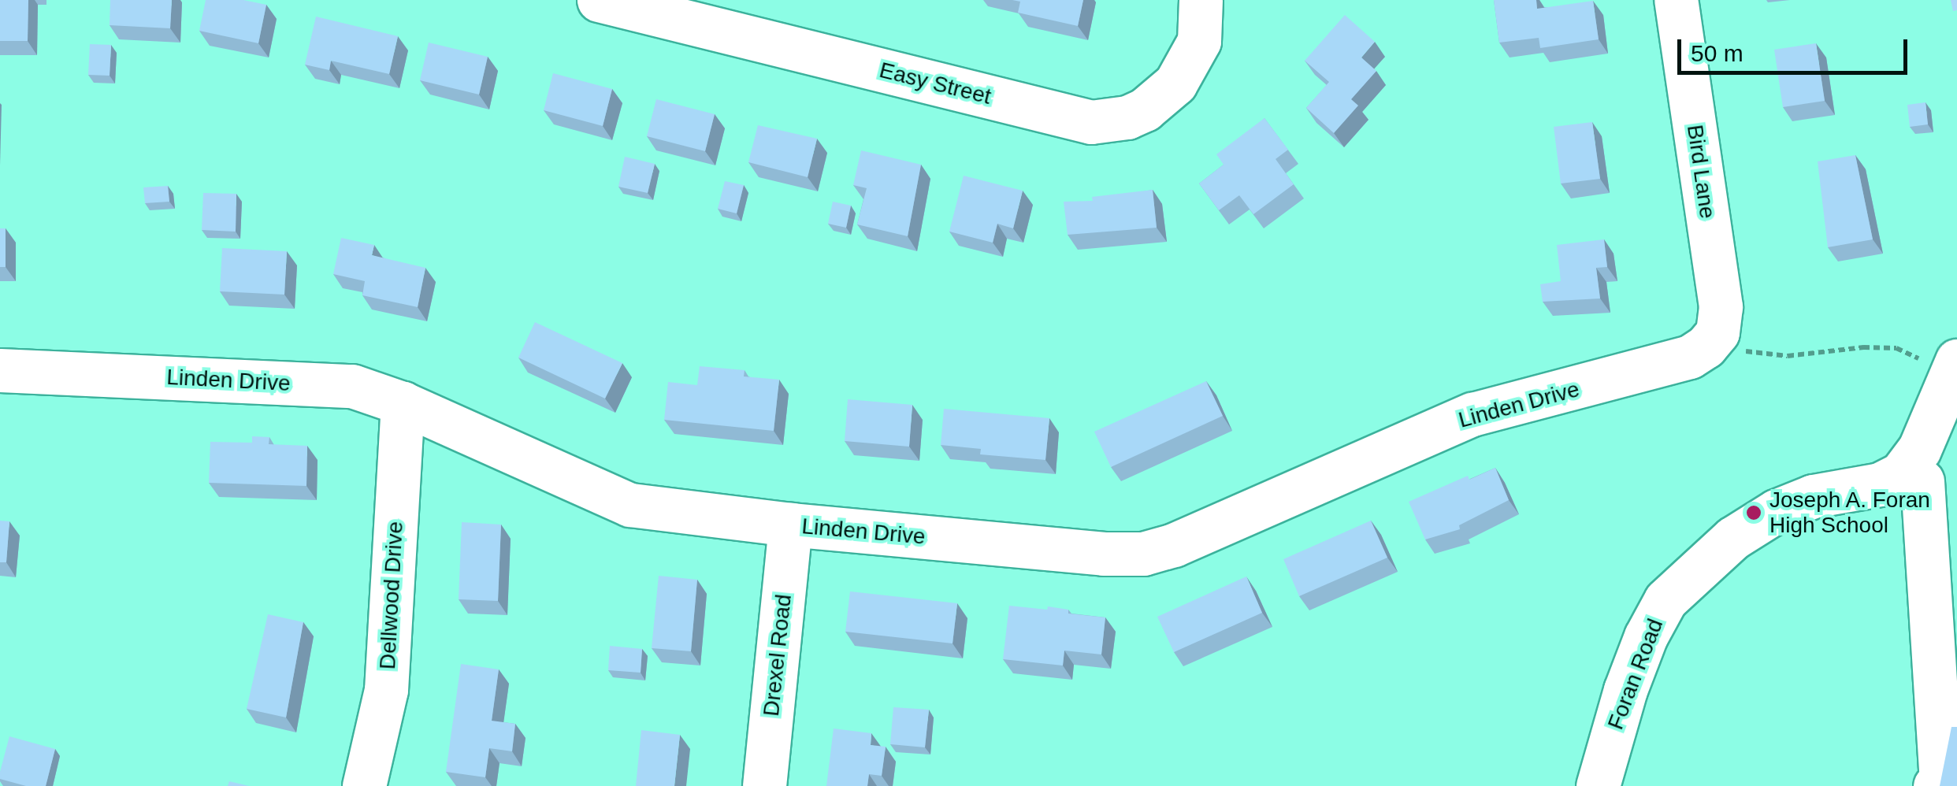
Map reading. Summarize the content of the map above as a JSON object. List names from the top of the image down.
{
  "streets": {
    "street": [
      "Easy Street",
      "Bird Lane",
      "Linden Drive",
      "Dellwood Drive",
      "Drexel Road",
      "Foran Road"
    ]
  },
  "crossings": [
    ["Bird Lane", "Linden Drive"],
    ["Linden Drive", "Dellwood Drive"],
    ["Linden Drive", "Drexel Road"]
  ],
  "places": ["Joseph A. Foran High School"],
  "scale_bar": "50 m"
}
